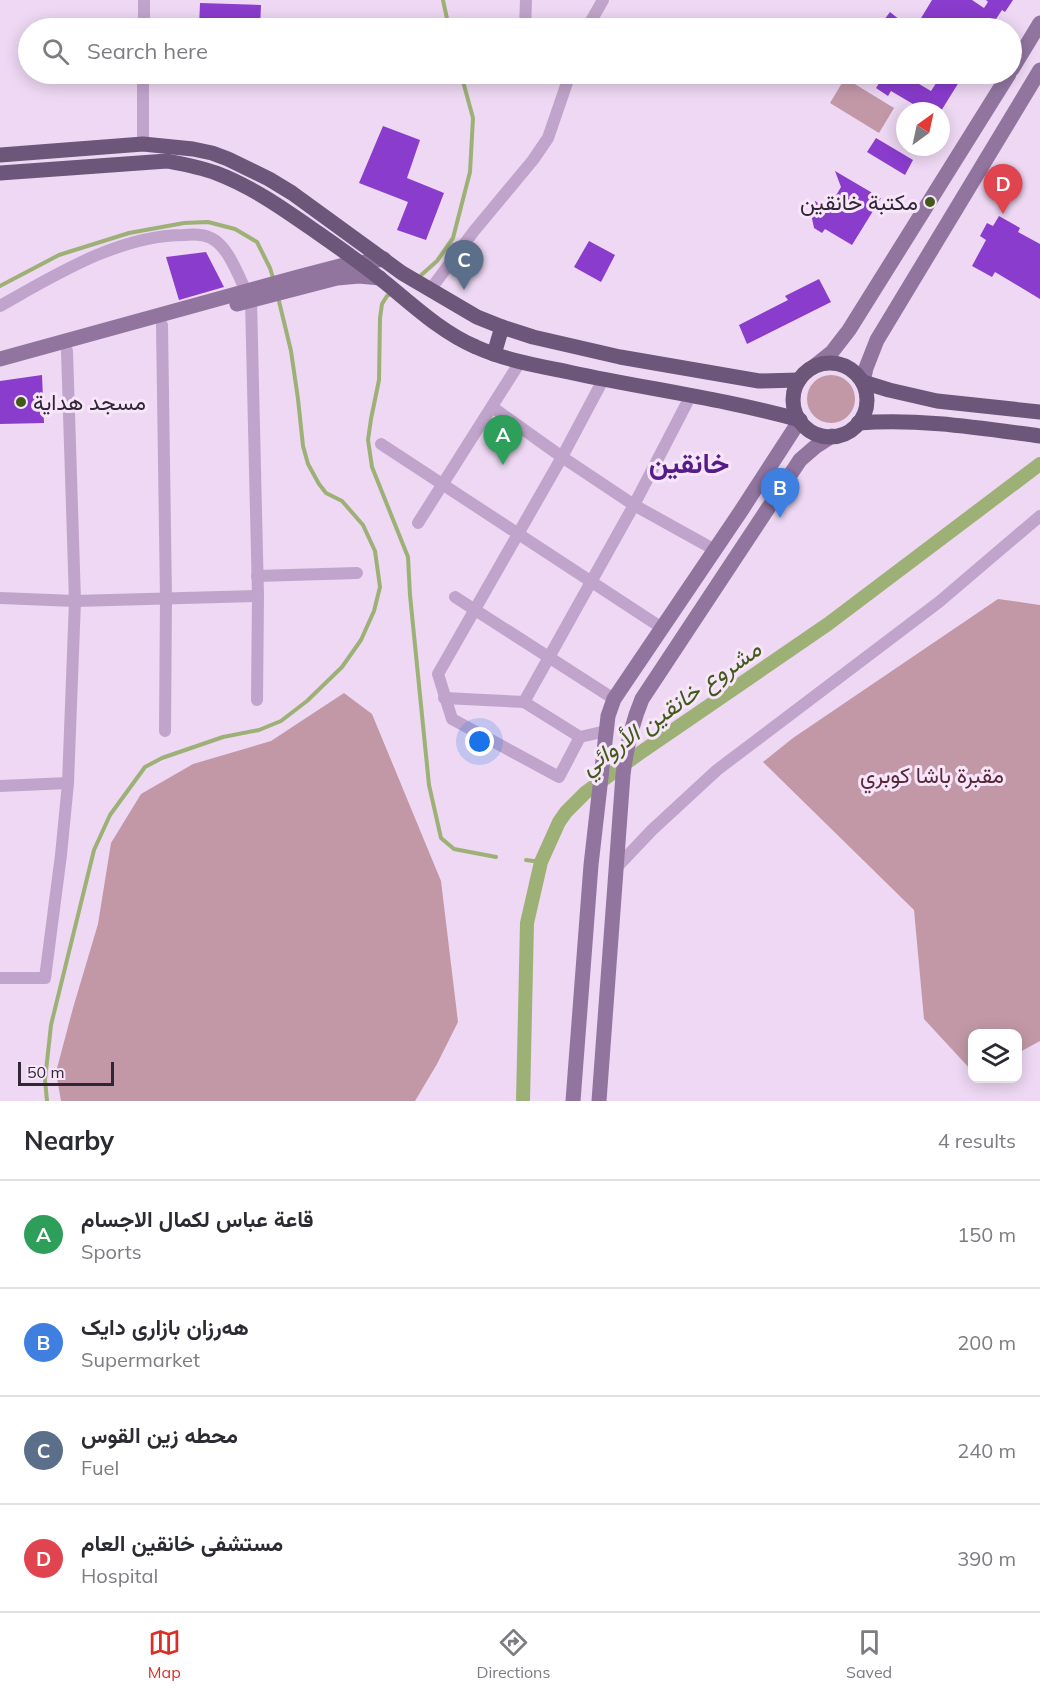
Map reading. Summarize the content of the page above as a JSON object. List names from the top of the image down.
{
  "districts": ["خانقين"],
  "water": ["مشروع خانقين الأروائي"],
  "parks": ["مقبرة باشا كوبري"],
  "places": ["مكتبة خانقين", "مسجد هداية"],
  "scale_bar": "50 m",
  "north": "top right",
  "page": {
    "search": "Search here",
    "pins": [
      "D",
      "C",
      "A",
      "B"
    ],
    "scale": "50 m",
    "heading": ["Nearby", "4 results"],
    "list": [
      {
        "mark": "A",
        "name": "قاعة عباس لكمال الاجسام",
        "note": "Sports",
        "value": "150 m"
      },
      {
        "mark": "B",
        "name": "هەرزان بازاری دایک",
        "note": "Supermarket",
        "value": "200 m"
      },
      {
        "mark": "C",
        "name": "محطه زين القوس",
        "note": "Fuel",
        "value": "240 m"
      },
      {
        "mark": "D",
        "name": "مستشفى خانقين العام",
        "note": "Hospital",
        "value": "390 m"
      }
    ],
    "nav": ["Map", "Directions", "Saved"]
  }
}
